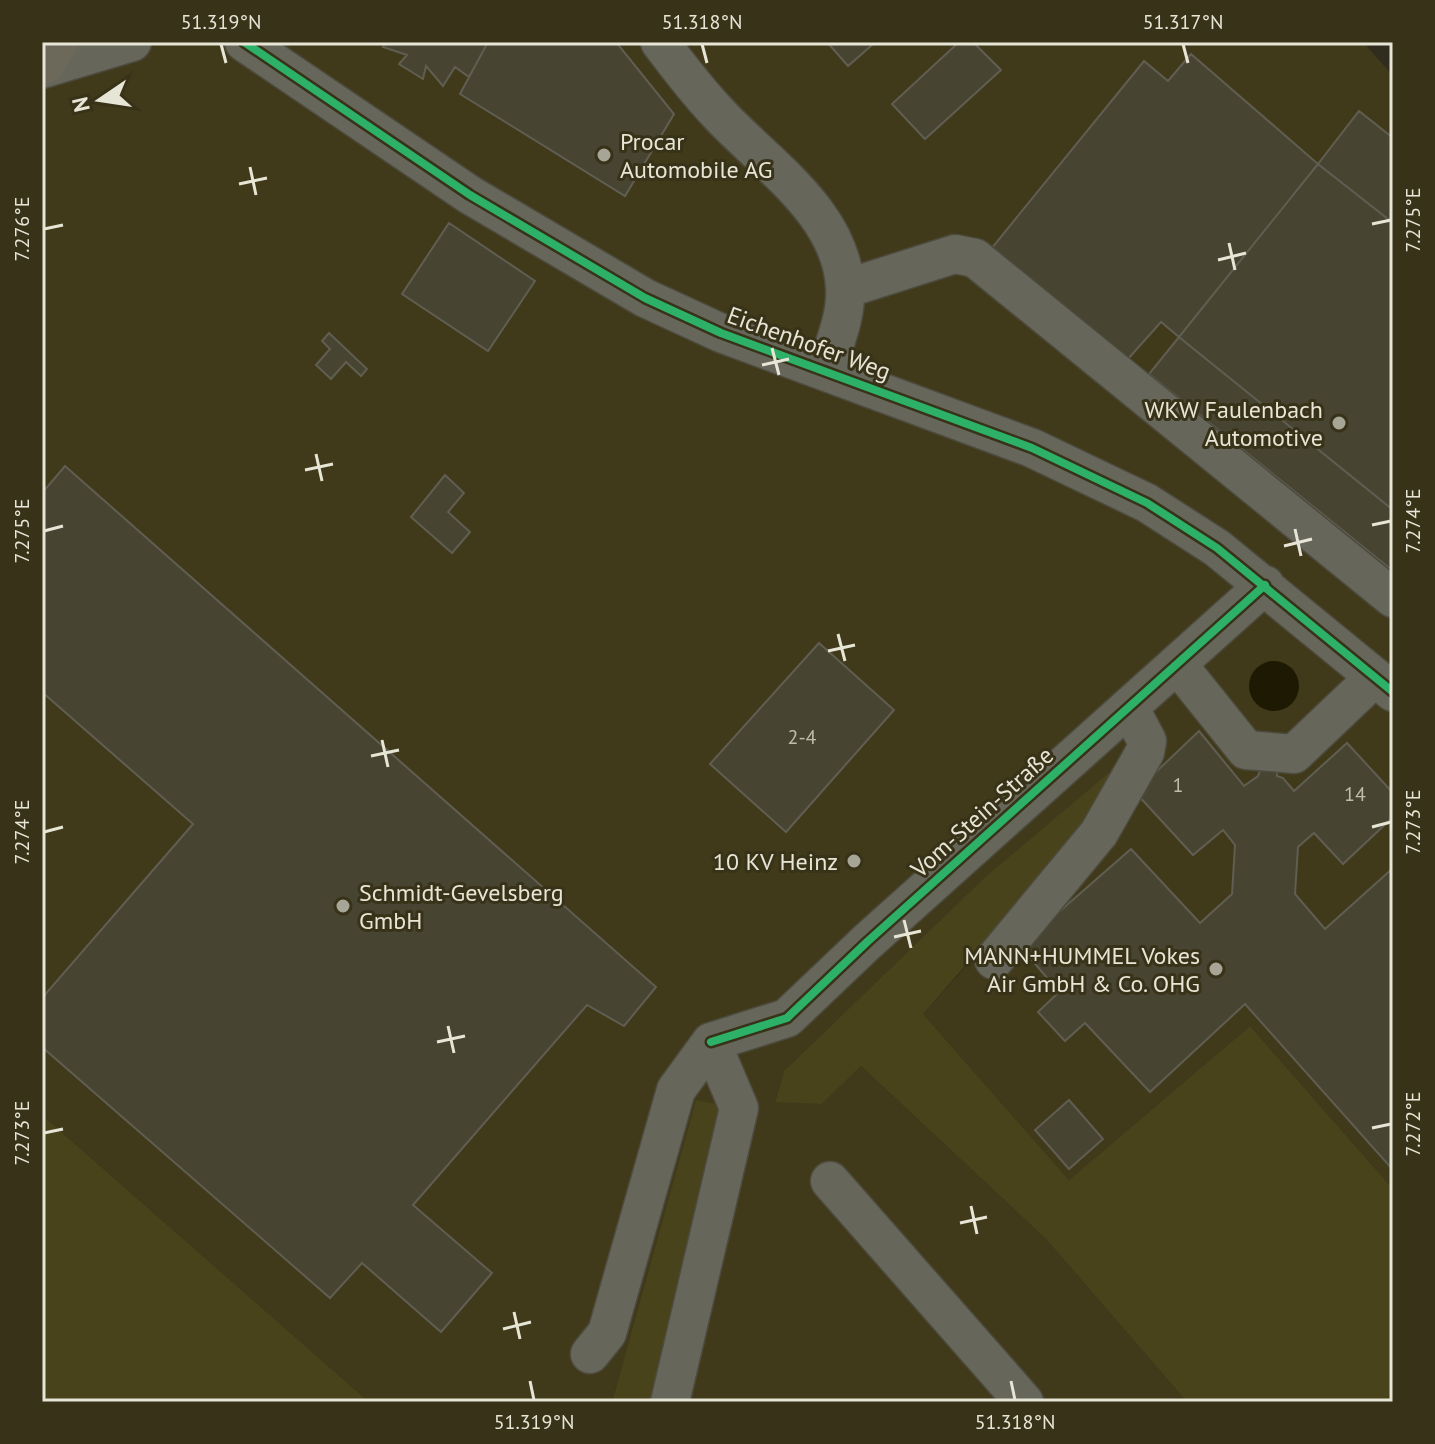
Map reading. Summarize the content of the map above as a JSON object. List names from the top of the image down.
{
  "streets": {
    "street": ["Eichenhofer Weg", "Vom-Stein-Straße"]
  },
  "crossings": [
    ["Eichenhofer Weg", "Vom-Stein-Straße"]
  ],
  "places": [
    "Procar Automobile AG",
    "WKW Faulenbach Automotive",
    "10 KV Heinz",
    "Schmidt-Gevelsberg GmbH",
    "MANN+HUMMEL Vokes Air GmbH & Co. OHG"
  ],
  "house_numbers": ["2-4", "1", "14"],
  "north": "left",
  "coordinates": [
    "51.319°N",
    "51.318°N",
    "51.317°N",
    "7.275°E",
    "7.276°E",
    "7.274°E",
    "7.273°E",
    "7.272°E"
  ]
}
